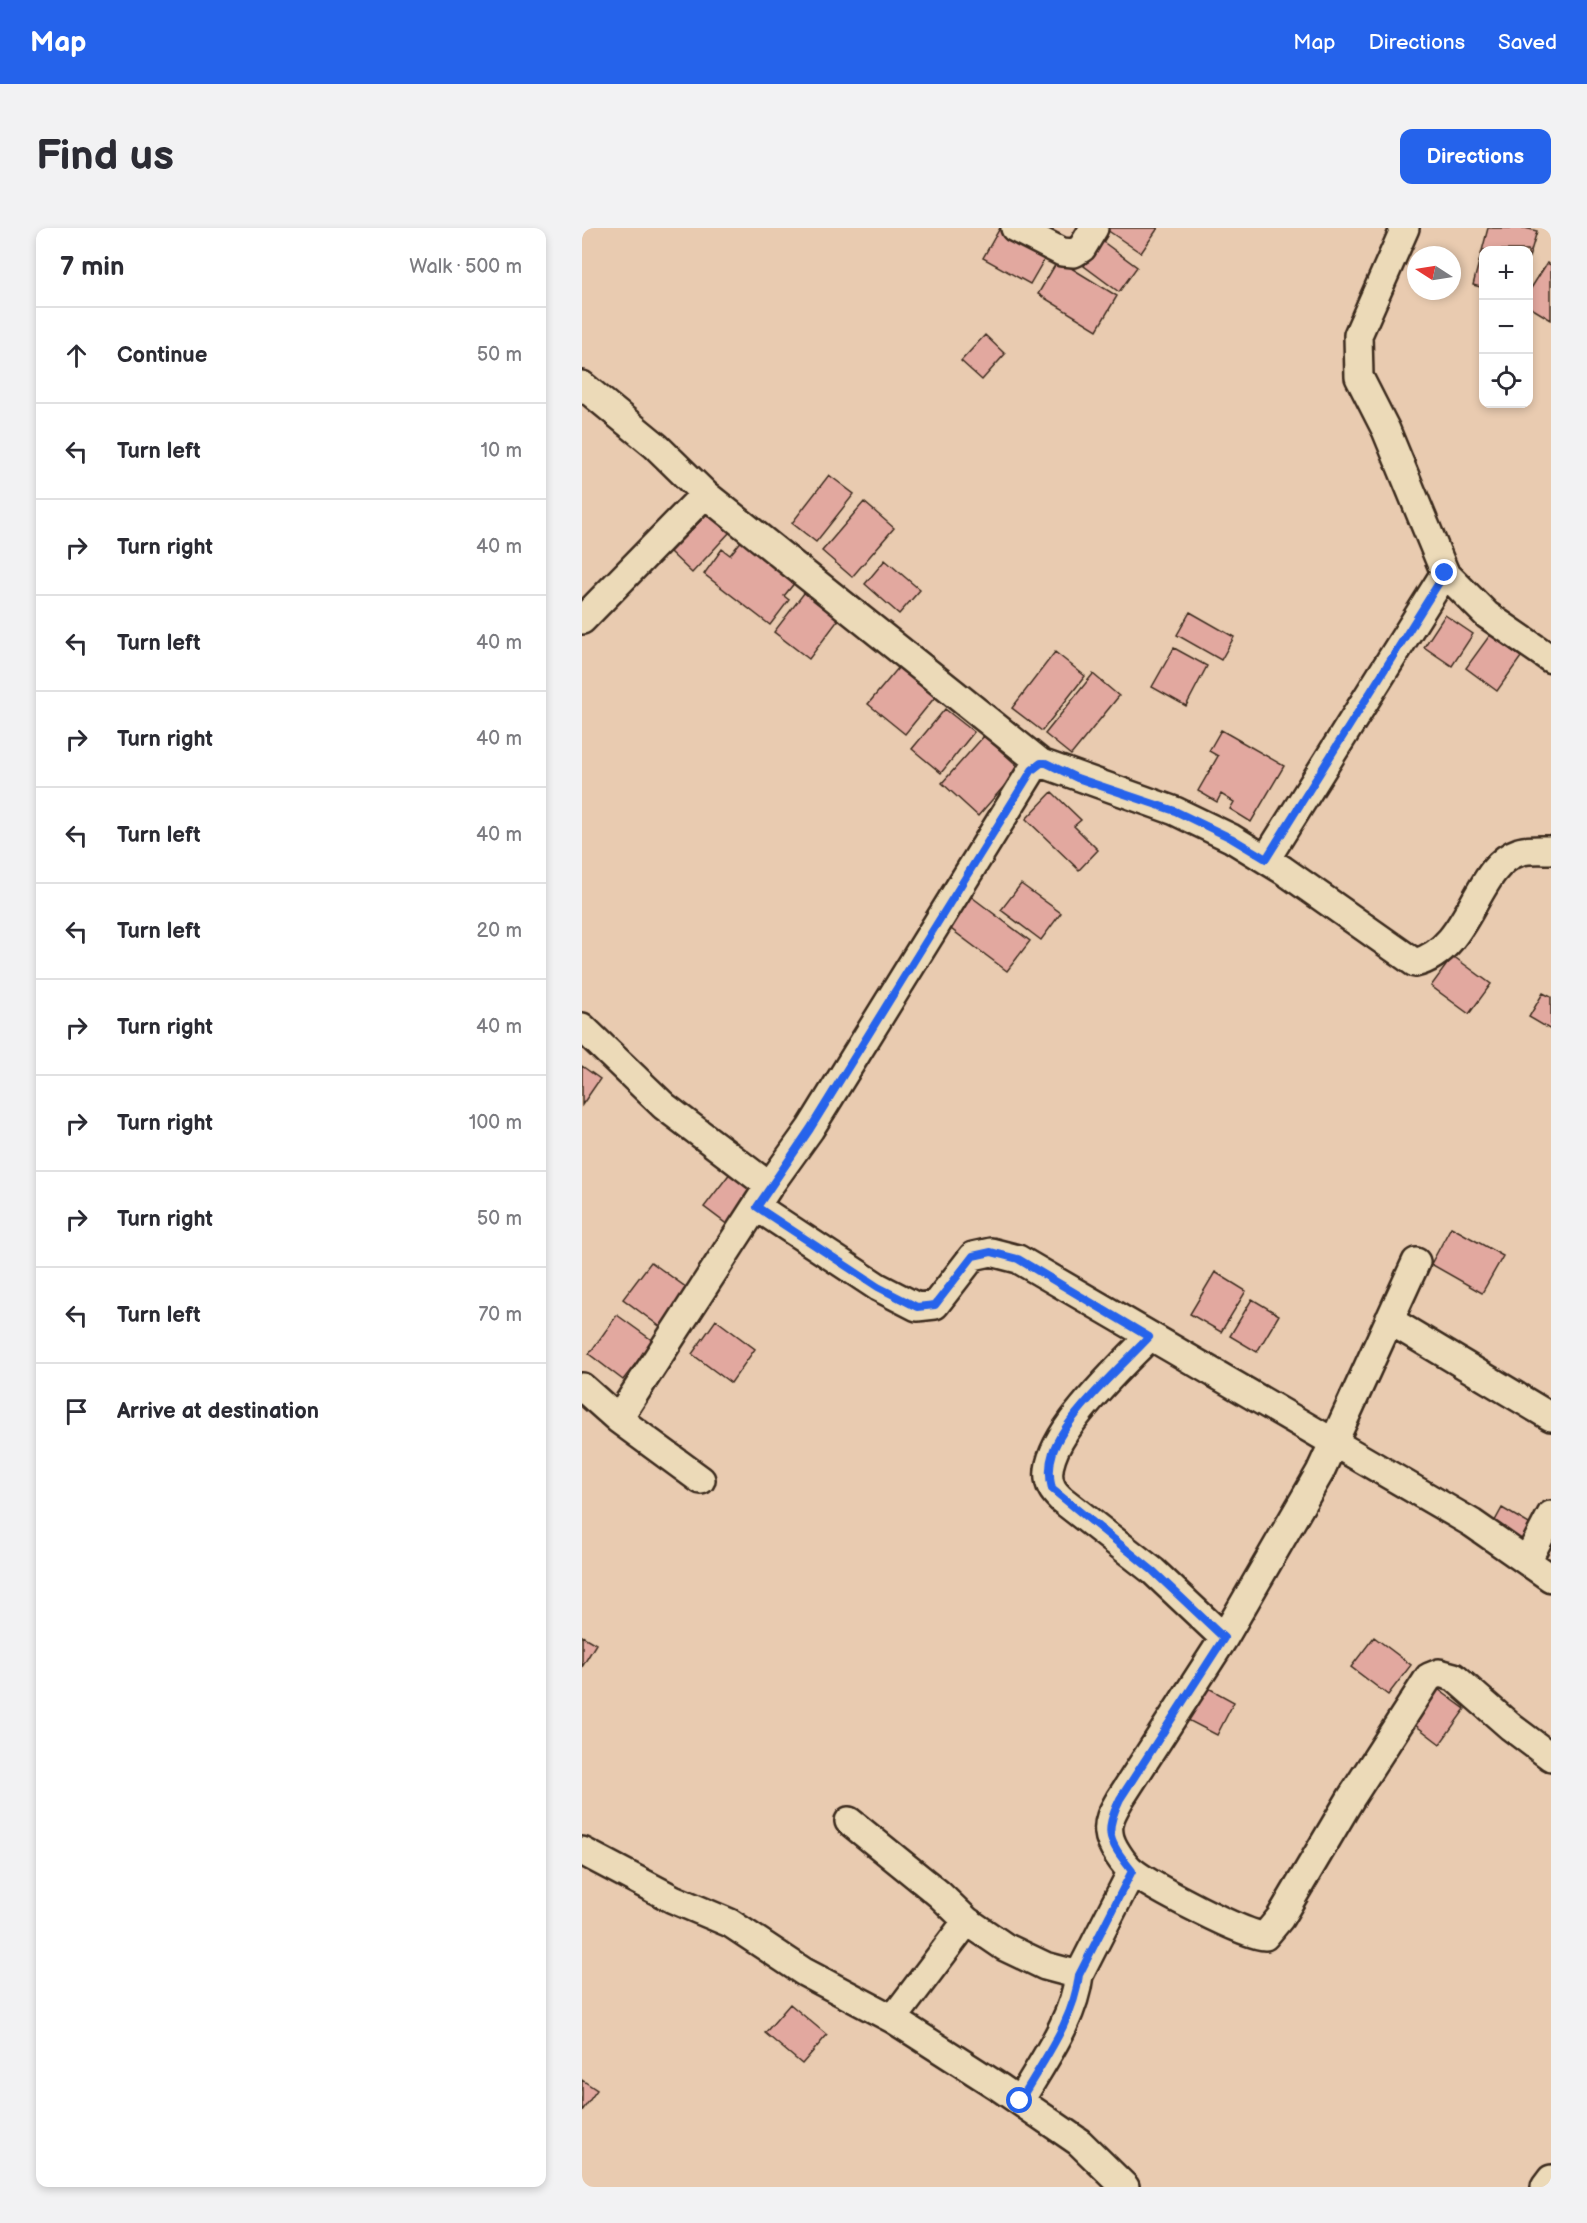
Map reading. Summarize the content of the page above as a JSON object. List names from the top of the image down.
{
  "north": "left",
  "page": {
    "header": "Map",
    "nav": ["Map", "Directions", "Saved"],
    "buttons": "Directions",
    "title": "Find us",
    "heading": ["7 min", "Walk · 500 m"],
    "map_buttons": ["+", "−"],
    "list": [
      ["Continue", "50 m"],
      ["Turn left", "10 m"],
      ["Turn right", "40 m"],
      ["Turn left", "40 m"],
      ["Turn right", "40 m"],
      ["Turn left", "40 m"],
      ["Turn left", "20 m"],
      ["Turn right", "40 m"],
      ["Turn right", "100 m"],
      ["Turn right", "50 m"],
      ["Turn left", "70 m"],
      "Arrive at destination"
    ]
  }
}
